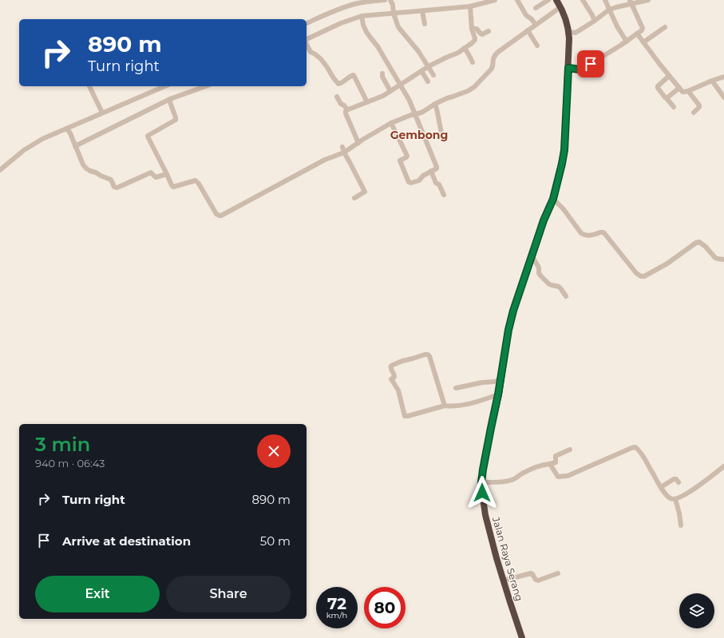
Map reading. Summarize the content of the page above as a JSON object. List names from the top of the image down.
{
  "streets": {
    "highway": ["Jalan Raya Serang"]
  },
  "districts": ["Gembong"],
  "page": {
    "turn": ["890 m", "Turn right"],
    "heading": ["3 min", "940 m · 06:43"],
    "list": [
      {
        "name": "Turn right",
        "value": "890 m"
      },
      {
        "name": "Arrive at destination",
        "value": "50 m"
      }
    ],
    "buttons": ["Exit", "Share"],
    "speed": "72 km/h",
    "limit": "80"
  }
}
